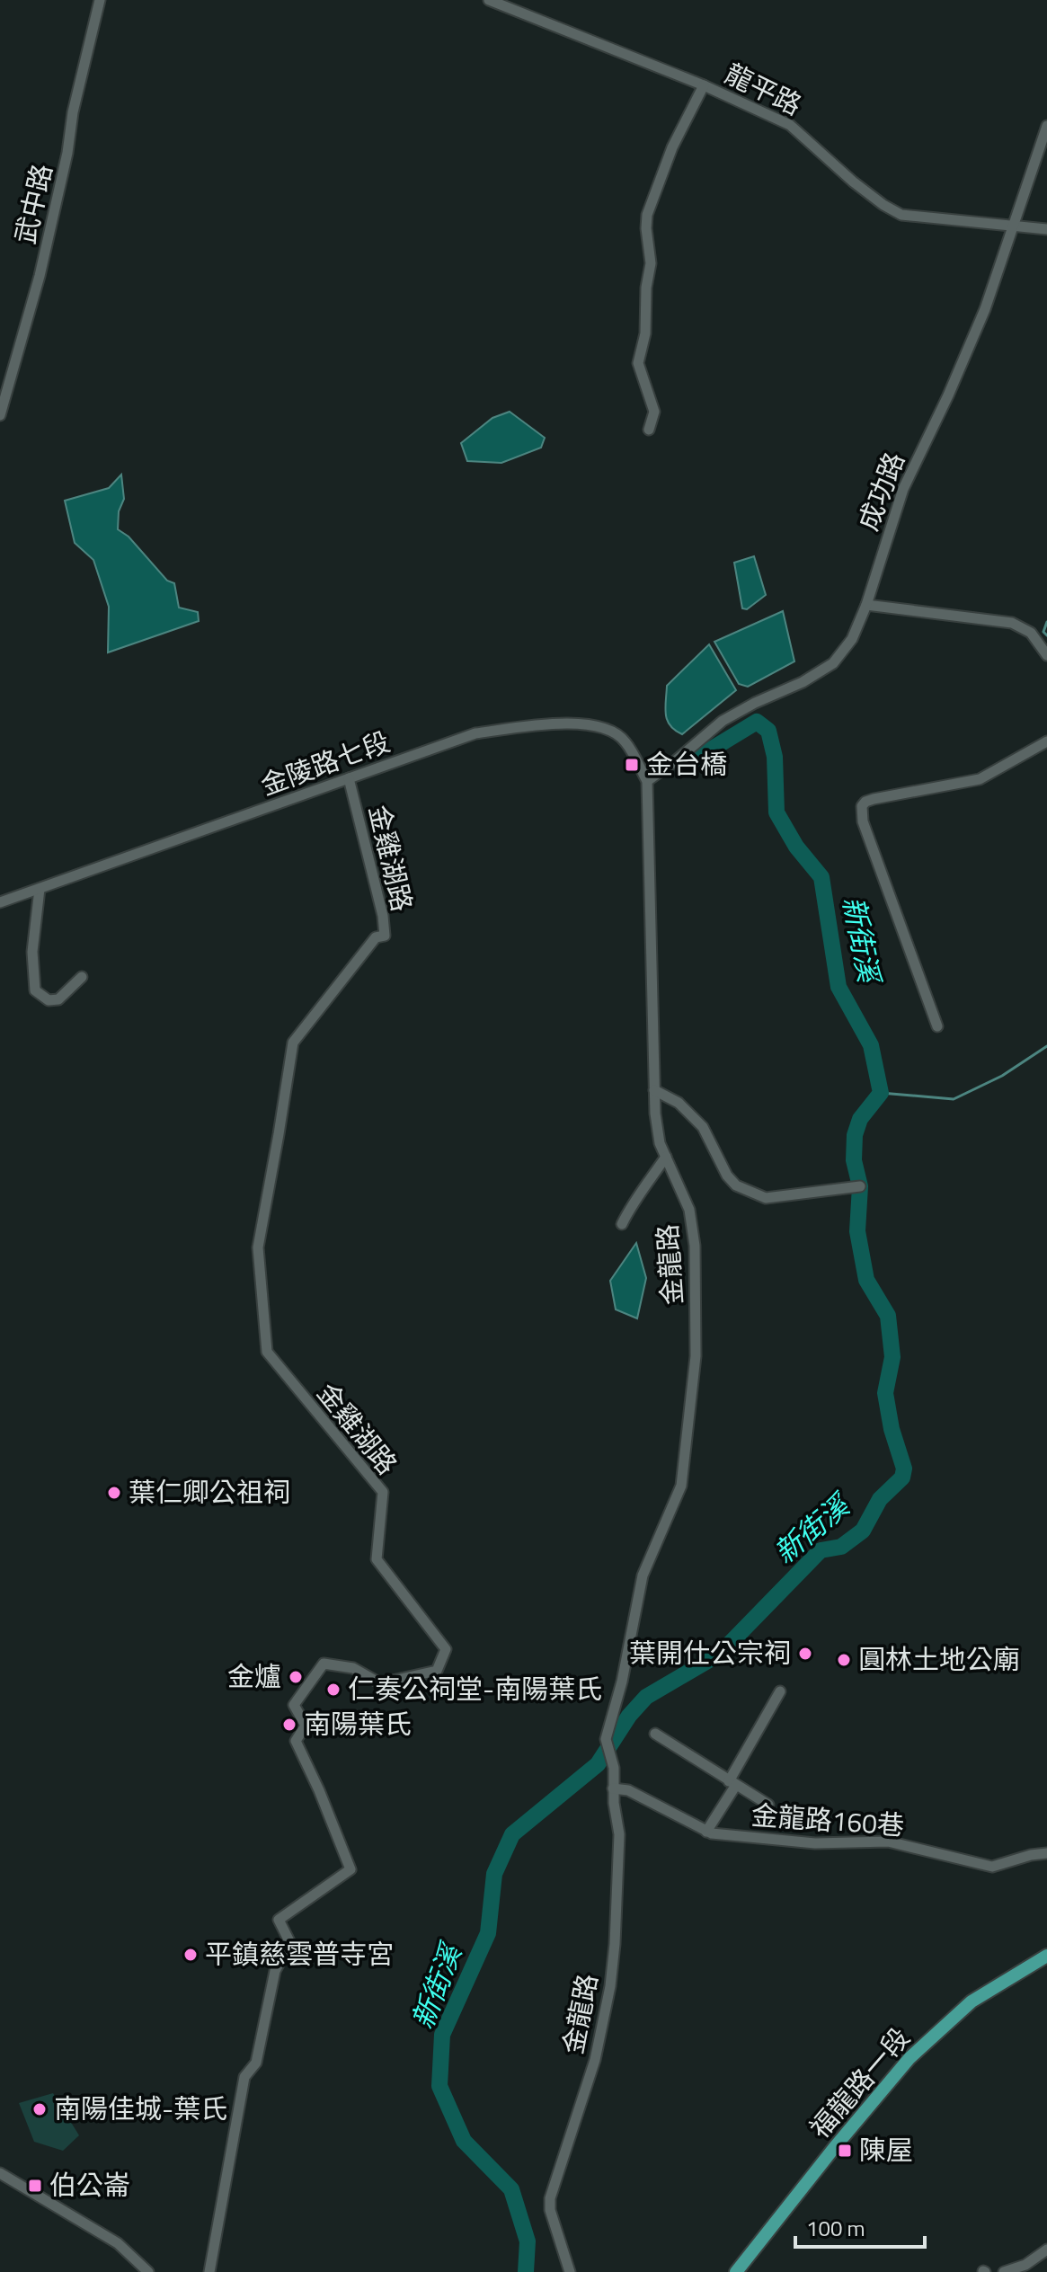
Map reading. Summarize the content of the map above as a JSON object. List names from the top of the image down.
{
  "streets": {
    "main road": ["福龍路一段"],
    "street": [
      "龍平路",
      "武中路",
      "成功路",
      "金陵路七段",
      "金雞湖路",
      "金龍路",
      "金龍路160巷"
    ]
  },
  "crossings": [
    ["龍平路", "成功路"],
    ["成功路", "金陵路七段"],
    ["成功路", "金龍路"],
    ["金陵路七段", "金雞湖路"],
    ["金陵路七段", "金龍路"],
    ["金龍路", "金龍路160巷"]
  ],
  "water": ["新街溪"],
  "places": {
    "transit": ["金台橋", "陳屋", "伯公崙"],
    "other": [
      "葉仁卿公祖祠",
      "葉開仕公宗祠",
      "圓林土地公廟",
      "金爐",
      "仁奏公祠堂-南陽葉氏",
      "南陽葉氏",
      "平鎮慈雲普寺宮",
      "南陽佳城-葉氏"
    ]
  },
  "scale_bar": "100 m"
}
